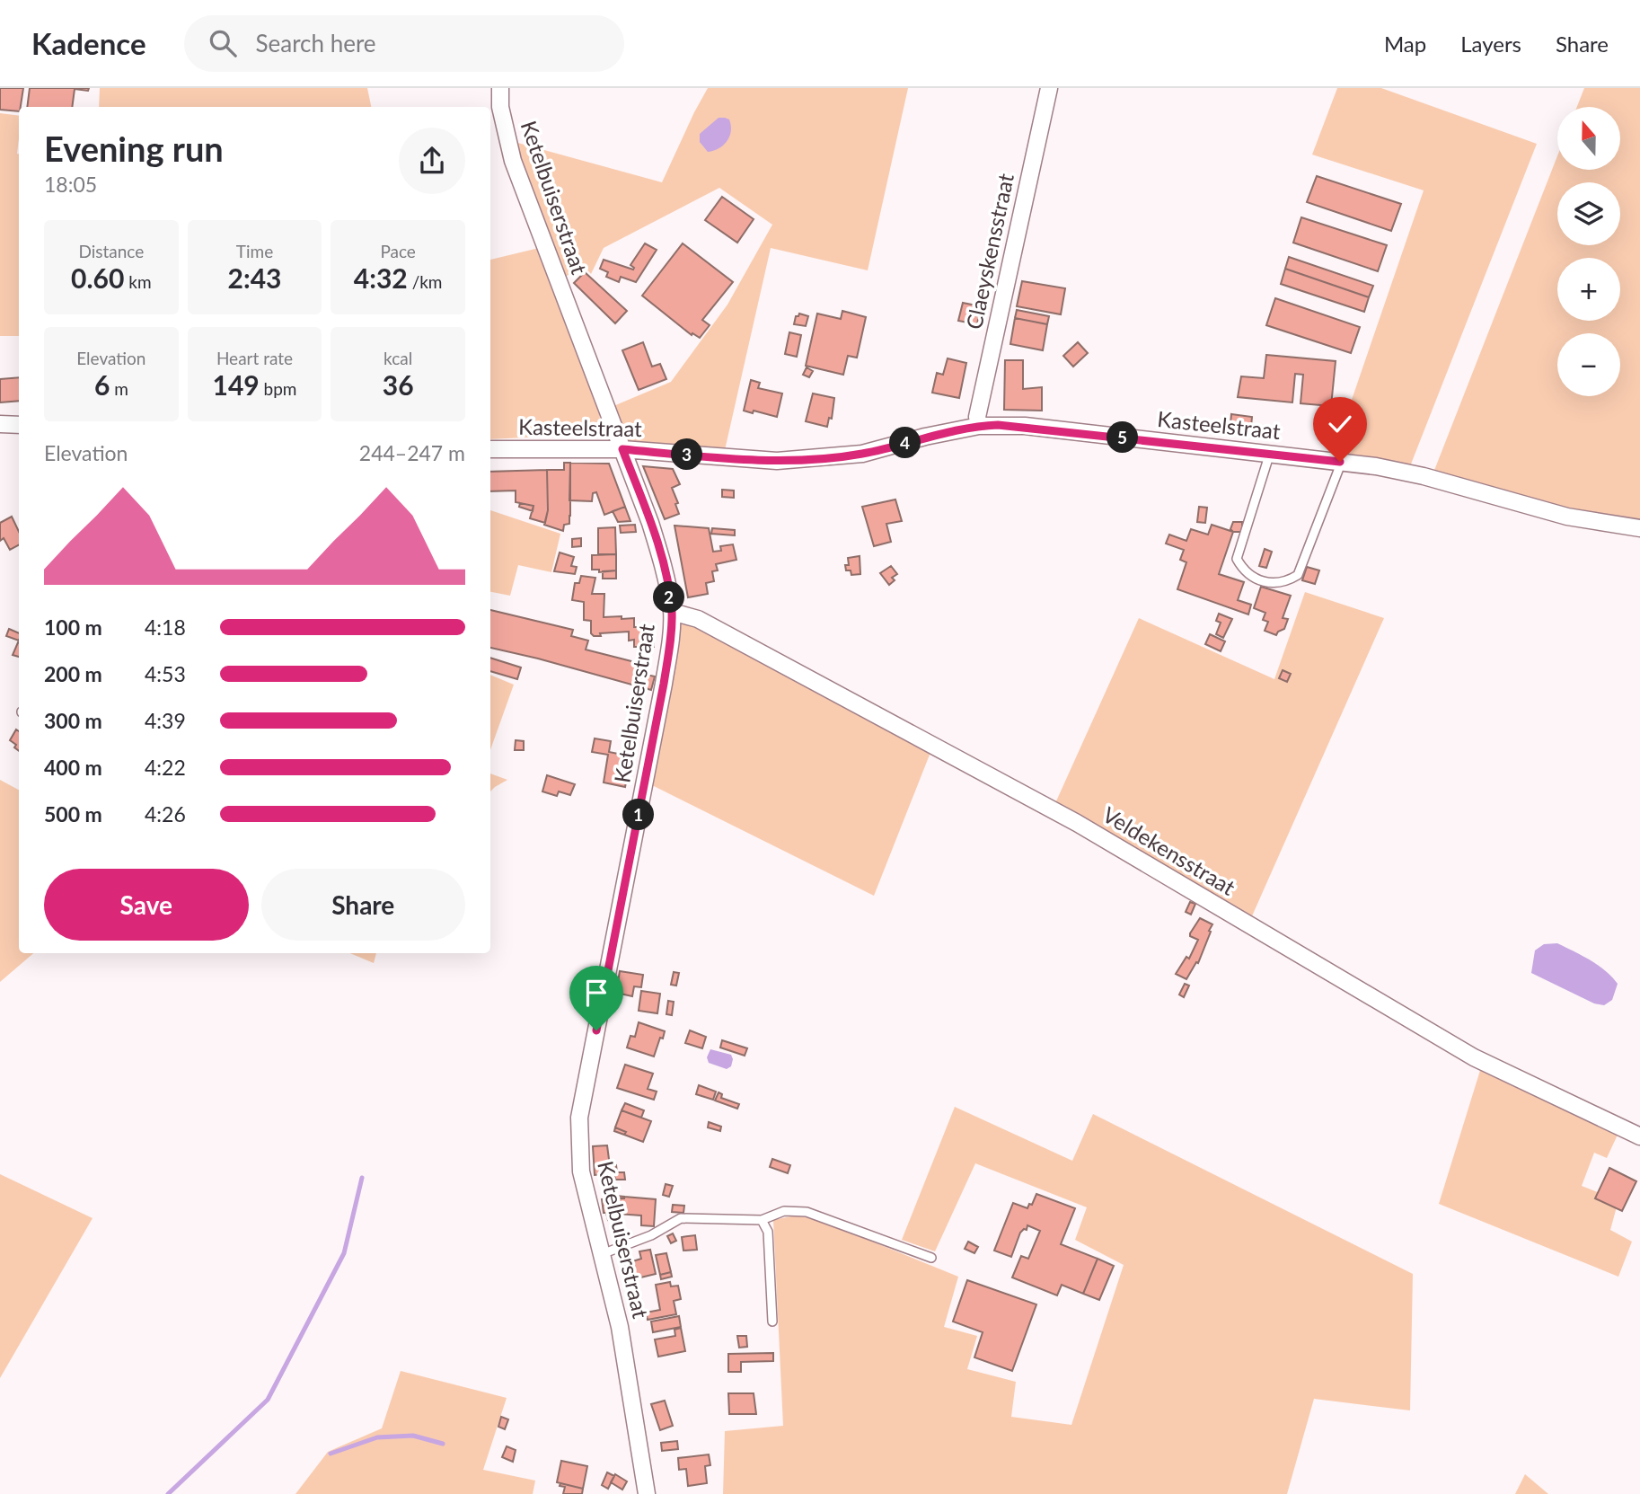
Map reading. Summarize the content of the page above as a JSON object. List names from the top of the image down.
{
  "streets": {
    "street": [
      "Ketelbuiserstraat",
      "Claeyskensstraat",
      "Kasteelstraat",
      "Veldekensstraat"
    ]
  },
  "crossings": [
    ["Ketelbuiserstraat", "Kasteelstraat"],
    ["Ketelbuiserstraat", "Veldekensstraat"],
    ["Claeyskensstraat", "Kasteelstraat"]
  ],
  "north": "top",
  "page": {
    "header": "Kadence",
    "search": "Search here",
    "nav": ["Map", "Layers", "Share"],
    "map_buttons": ["+", "−"],
    "heading": ["Evening run", "18:05"],
    "stats": [
      ["Distance", "0.60 km"],
      ["Time", "2:43"],
      ["Pace", "4:32 /km"],
      ["Elevation", "6 m"],
      ["Heart rate", "149 bpm"],
      ["kcal", "36"]
    ],
    "pins": [
      "5",
      "4",
      "3",
      "2",
      "1"
    ],
    "chart": ["Elevation", "244–247 m"],
    "list": [
      {
        "name": "100 m",
        "note": "4:18"
      },
      {
        "name": "200 m",
        "note": "4:53"
      },
      {
        "name": "300 m",
        "note": "4:39"
      },
      {
        "name": "400 m",
        "note": "4:22"
      },
      {
        "name": "500 m",
        "note": "4:26"
      }
    ],
    "buttons": ["Save", "Share"]
  }
}
